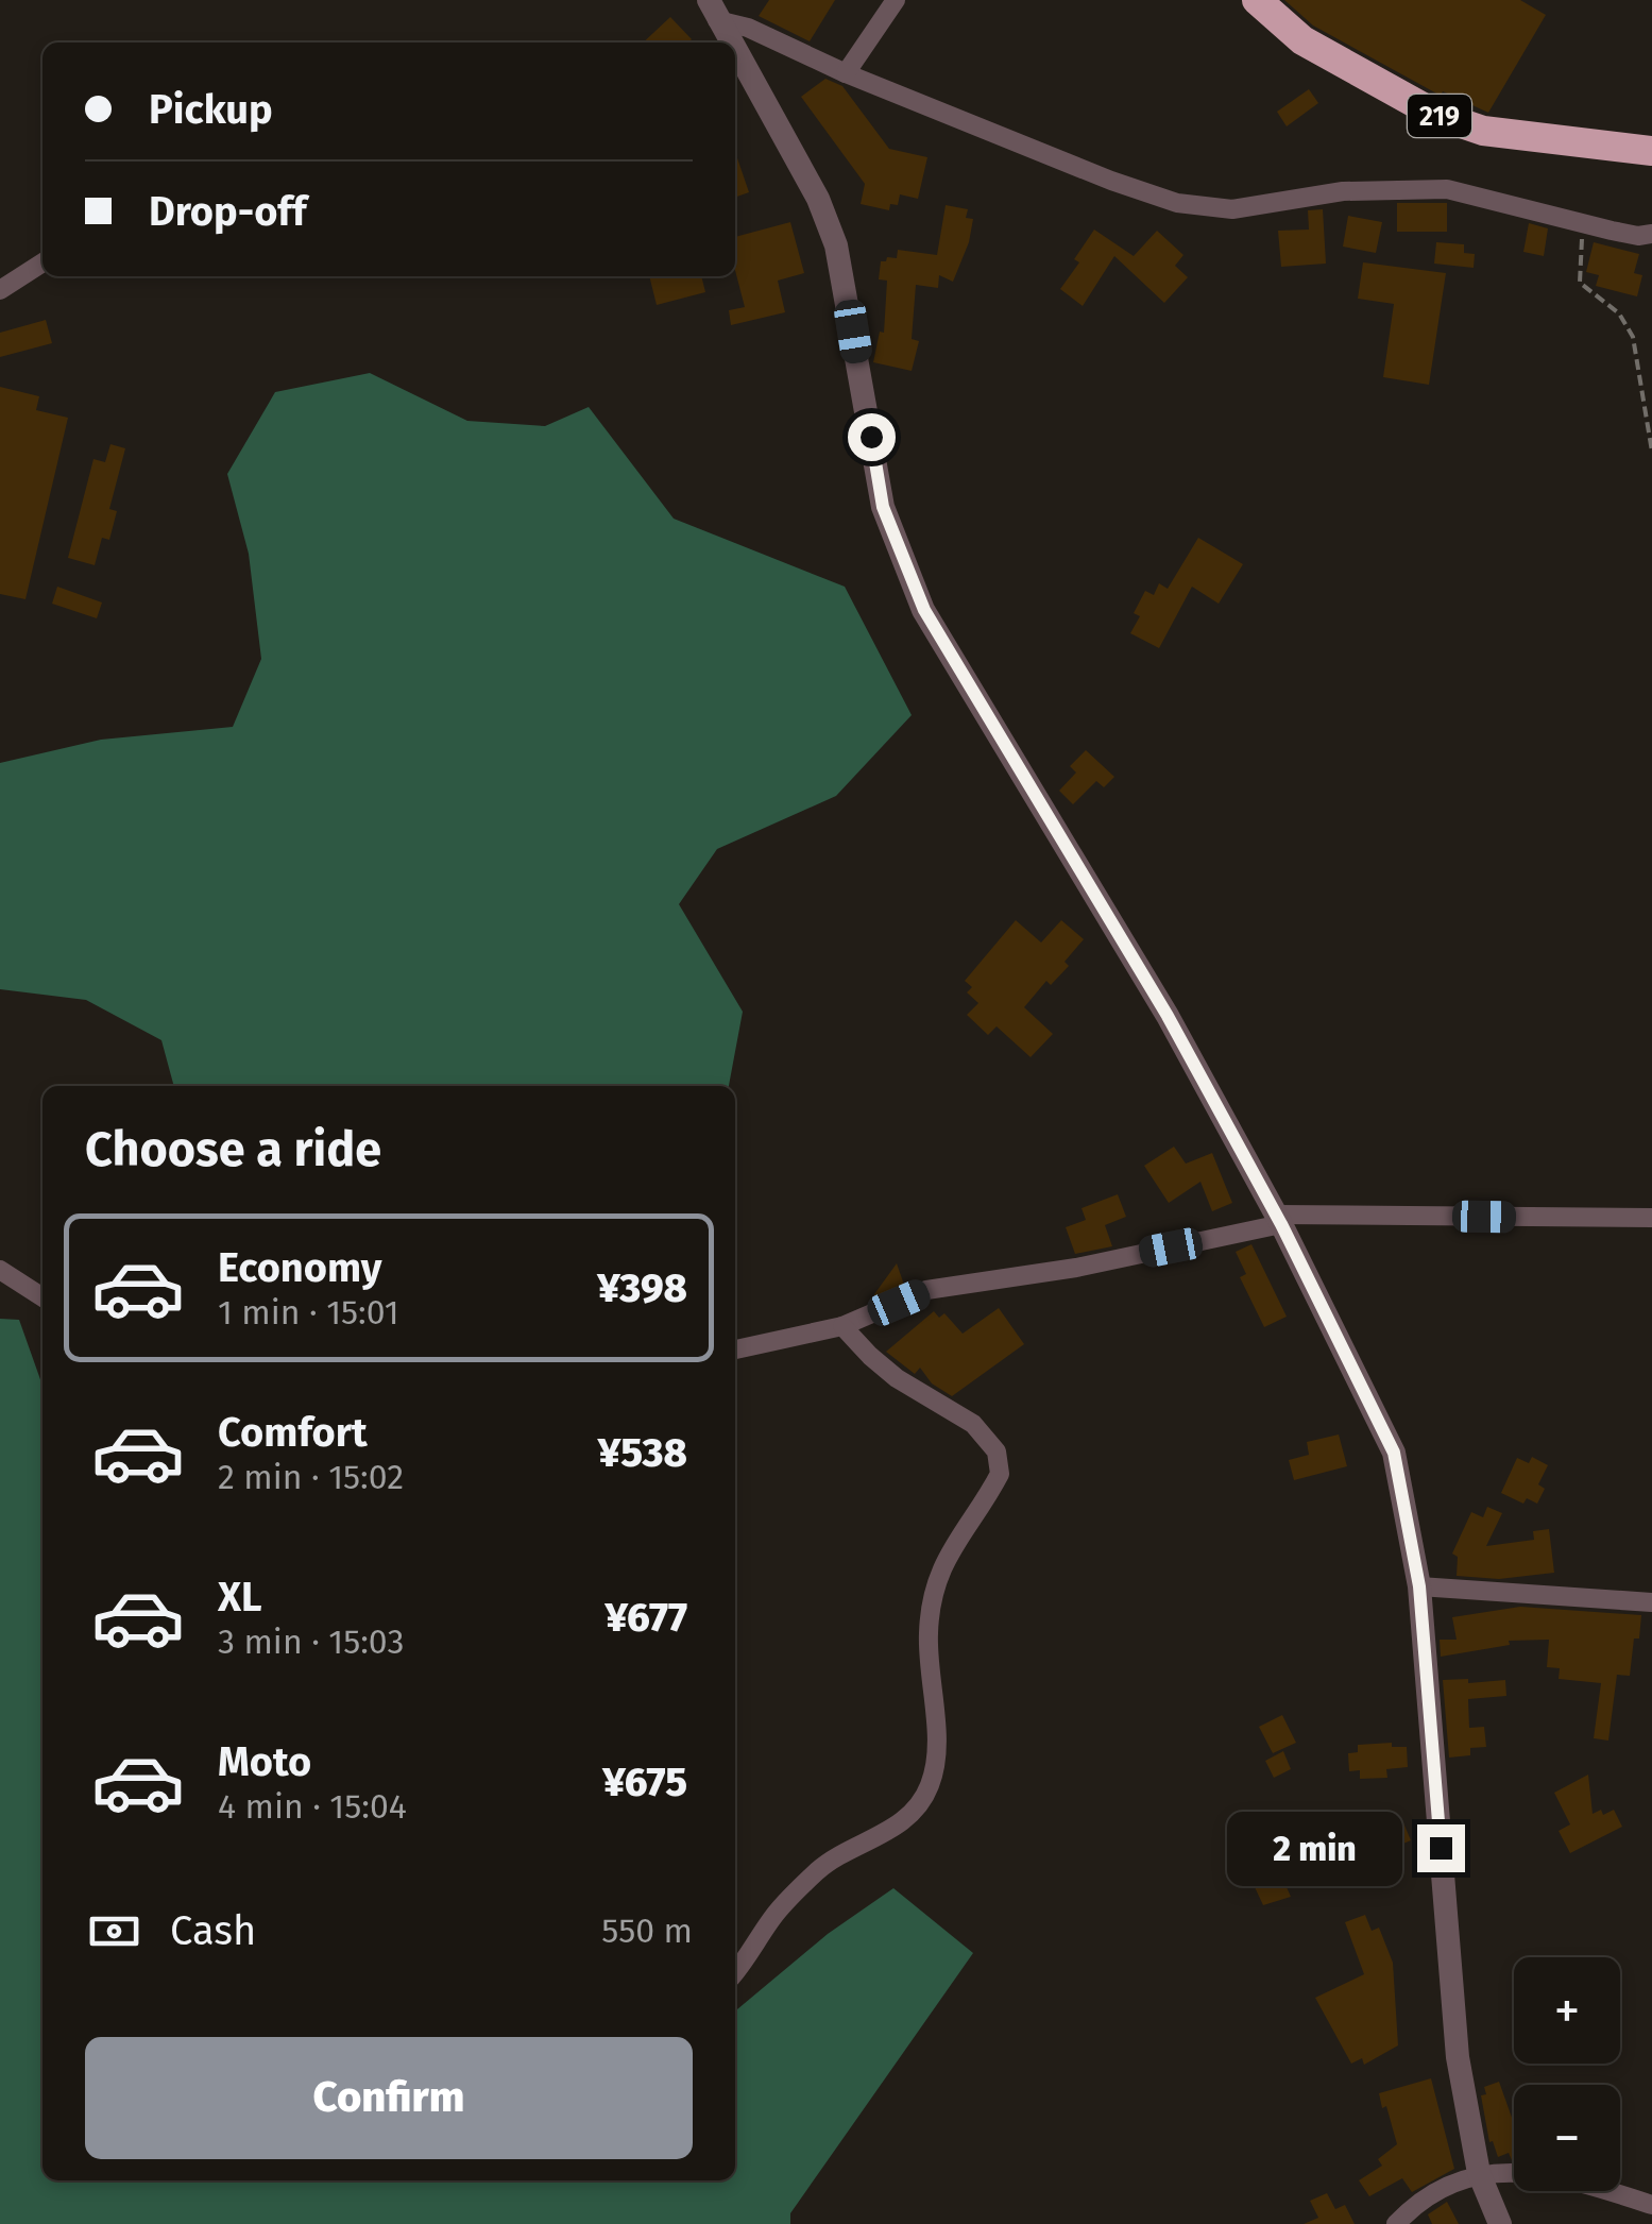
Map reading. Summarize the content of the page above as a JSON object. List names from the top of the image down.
{
  "streets": {
    "highway": ["219"]
  },
  "page": {
    "banner": ["Pickup", "Drop-off"],
    "heading": "Choose a ride",
    "list": [
      {
        "name": "Economy",
        "note": "1 min · 15:01",
        "value": "¥398"
      },
      {
        "name": "Comfort",
        "note": "2 min · 15:02",
        "value": "¥538"
      },
      {
        "name": "XL",
        "note": "3 min · 15:03",
        "value": "¥677"
      },
      {
        "name": "Moto",
        "note": "4 min · 15:04",
        "value": "¥675"
      }
    ],
    "bubble": "2 min",
    "pay": ["Cash", "550 m"],
    "map_buttons": ["+", "−"],
    "buttons": "Confirm"
  }
}
